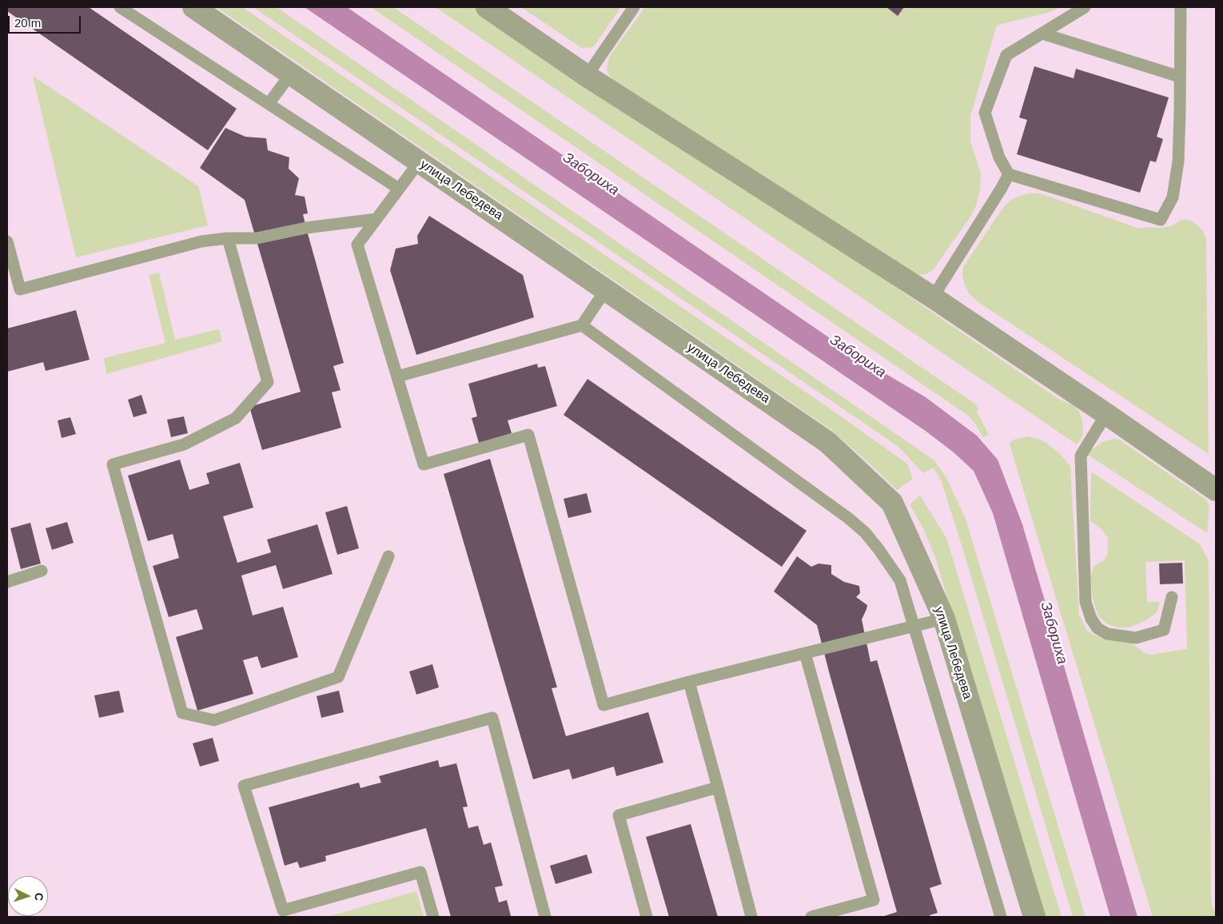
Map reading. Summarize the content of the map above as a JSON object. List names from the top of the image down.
{
  "streets": {
    "street": ["улица Лебедева"]
  },
  "water": ["Забориха"],
  "scale_bar": "20 m",
  "north": "right"
}
